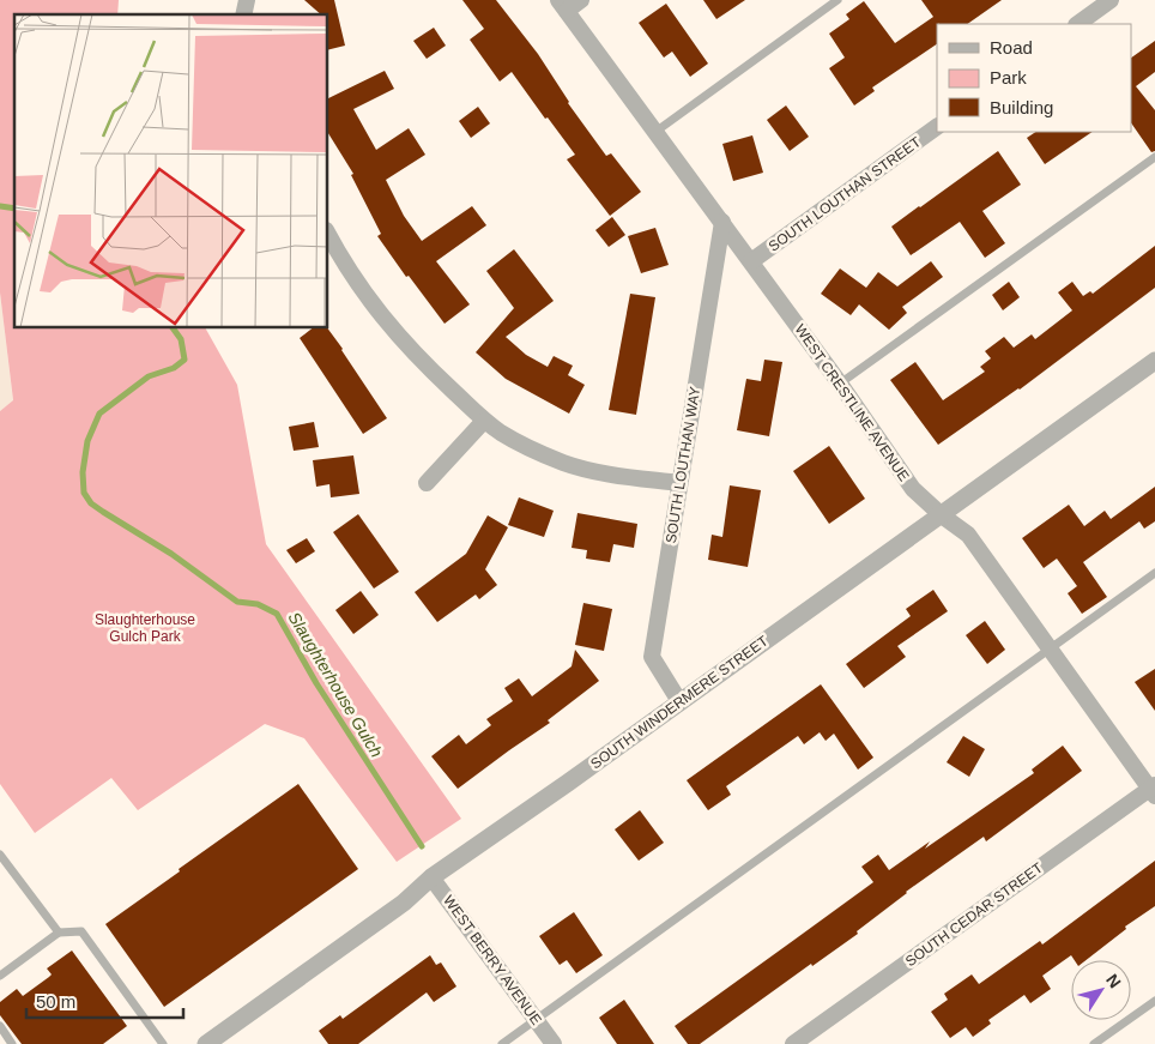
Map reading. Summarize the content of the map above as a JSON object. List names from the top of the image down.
{
  "streets": {
    "street": [
      "SOUTH LOUTHAN STREET",
      "WEST CRESTLINE AVENUE",
      "SOUTH LOUTHAN WAY",
      "SOUTH WINDERMERE STREET",
      "SOUTH CEDAR STREET",
      "WEST BERRY AVENUE"
    ]
  },
  "crossings": [
    ["SOUTH LOUTHAN STREET", "WEST CRESTLINE AVENUE"],
    ["WEST CRESTLINE AVENUE", "SOUTH LOUTHAN WAY"],
    ["WEST CRESTLINE AVENUE", "SOUTH WINDERMERE STREET"],
    ["WEST CRESTLINE AVENUE", "SOUTH CEDAR STREET"],
    ["SOUTH LOUTHAN WAY", "SOUTH WINDERMERE STREET"],
    ["SOUTH WINDERMERE STREET", "WEST BERRY AVENUE"]
  ],
  "water": ["Slaughterhouse Gulch"],
  "parks": ["Slaughterhouse Gulch Park"],
  "legend": ["Road", "Park", "Building"],
  "scale_bar": "50 m",
  "north": "top right"
}
